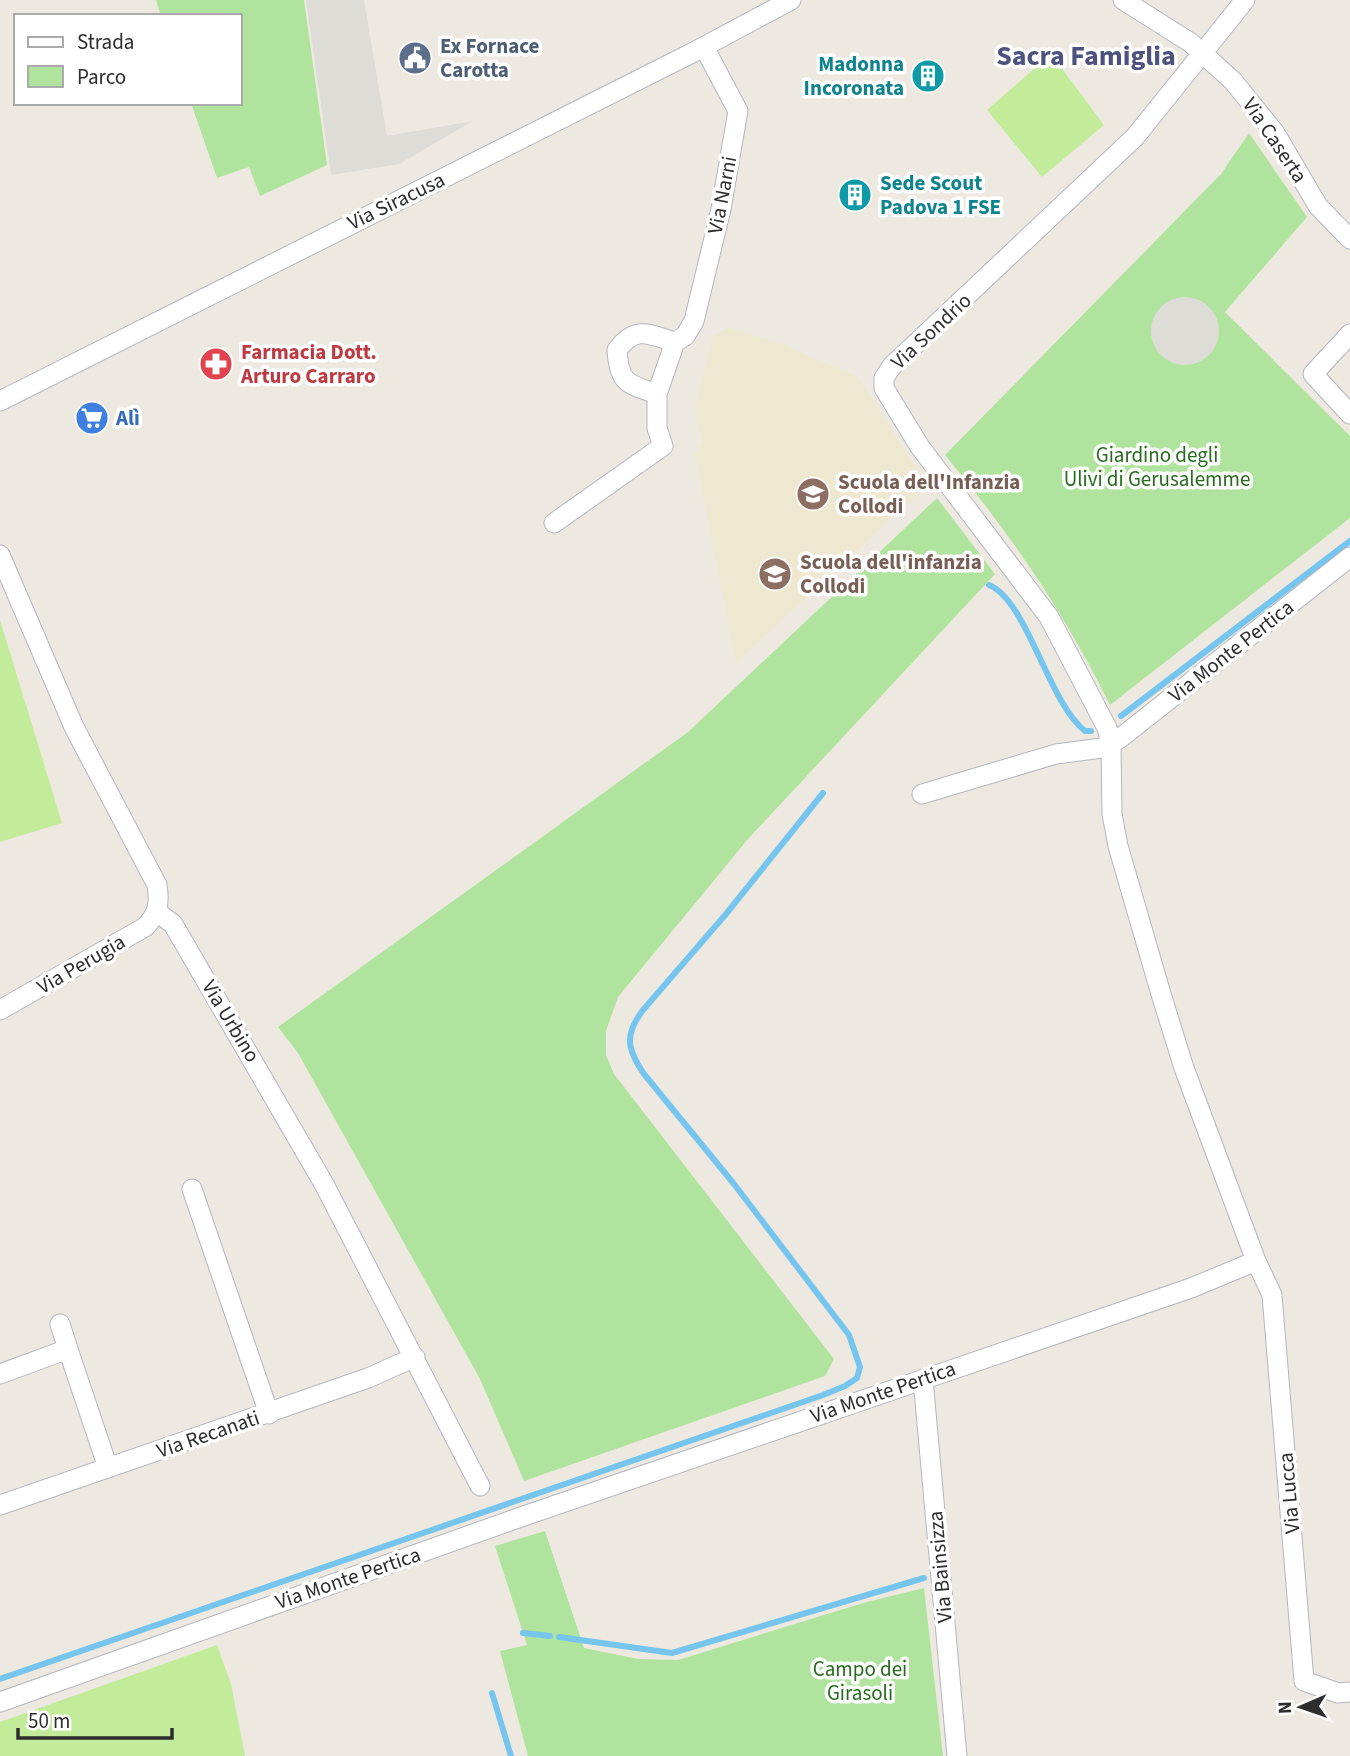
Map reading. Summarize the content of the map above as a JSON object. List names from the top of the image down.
{
  "streets": {
    "street": [
      "Via Caserta",
      "Via Narni",
      "Via Siracusa",
      "Via Sondrio",
      "Via Monte Pertica",
      "Via Perugia",
      "Via Urbino",
      "Via Recanati",
      "Via Lucca",
      "Via Bainsizza"
    ]
  },
  "crossings": [
    ["Via Caserta", "Via Sondrio"],
    ["Via Narni", "Via Siracusa"],
    ["Via Sondrio", "Via Monte Pertica"],
    ["Via Monte Pertica", "Via Lucca"],
    ["Via Monte Pertica", "Via Bainsizza"],
    ["Via Perugia", "Via Urbino"],
    ["Via Urbino", "Via Recanati"]
  ],
  "districts": ["Sacra Famiglia"],
  "parks": ["Giardino degli Ulivi di Gerusalemme", "Campo dei Girasoli"],
  "places": {
    "public building": ["Ex Fornace Carotta"],
    "building": ["Madonna Incoronata", "Sede Scout Padova 1 FSE"],
    "pharmacy": ["Farmacia Dott. Arturo Carraro"],
    "supermarket": ["Alì"],
    "school or university": ["Scuola dell'Infanzia Collodi", "Scuola dell'infanzia Collodi"]
  },
  "legend": ["Strada", "Parco"],
  "scale_bar": "50 m",
  "north": "left"
}
